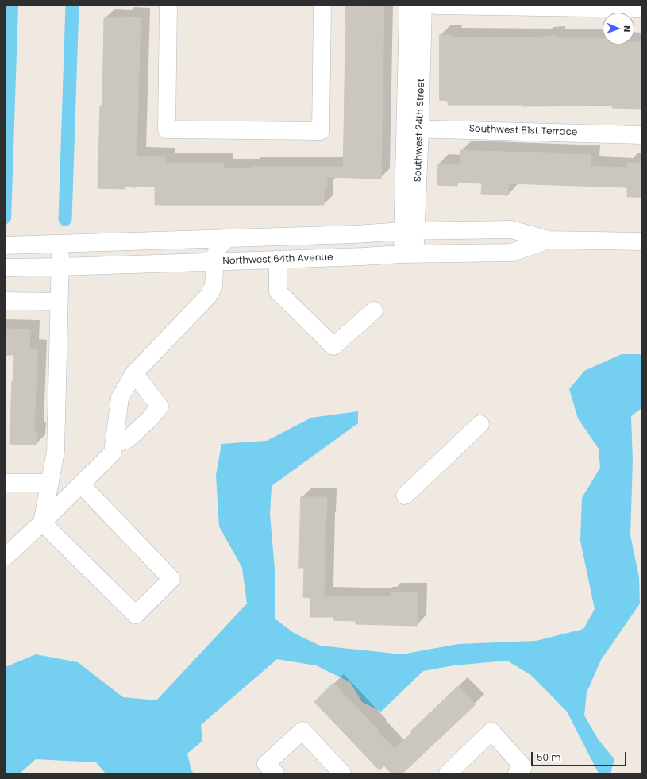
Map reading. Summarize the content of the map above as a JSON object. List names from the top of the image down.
{
  "streets": {
    "street": ["Southwest 24th Street", "Southwest 81st Terrace", "Northwest 64th Avenue"]
  },
  "crossings": [
    ["Southwest 24th Street", "Southwest 81st Terrace"],
    ["Southwest 24th Street", "Northwest 64th Avenue"]
  ],
  "scale_bar": "50 m",
  "north": "right"
}
